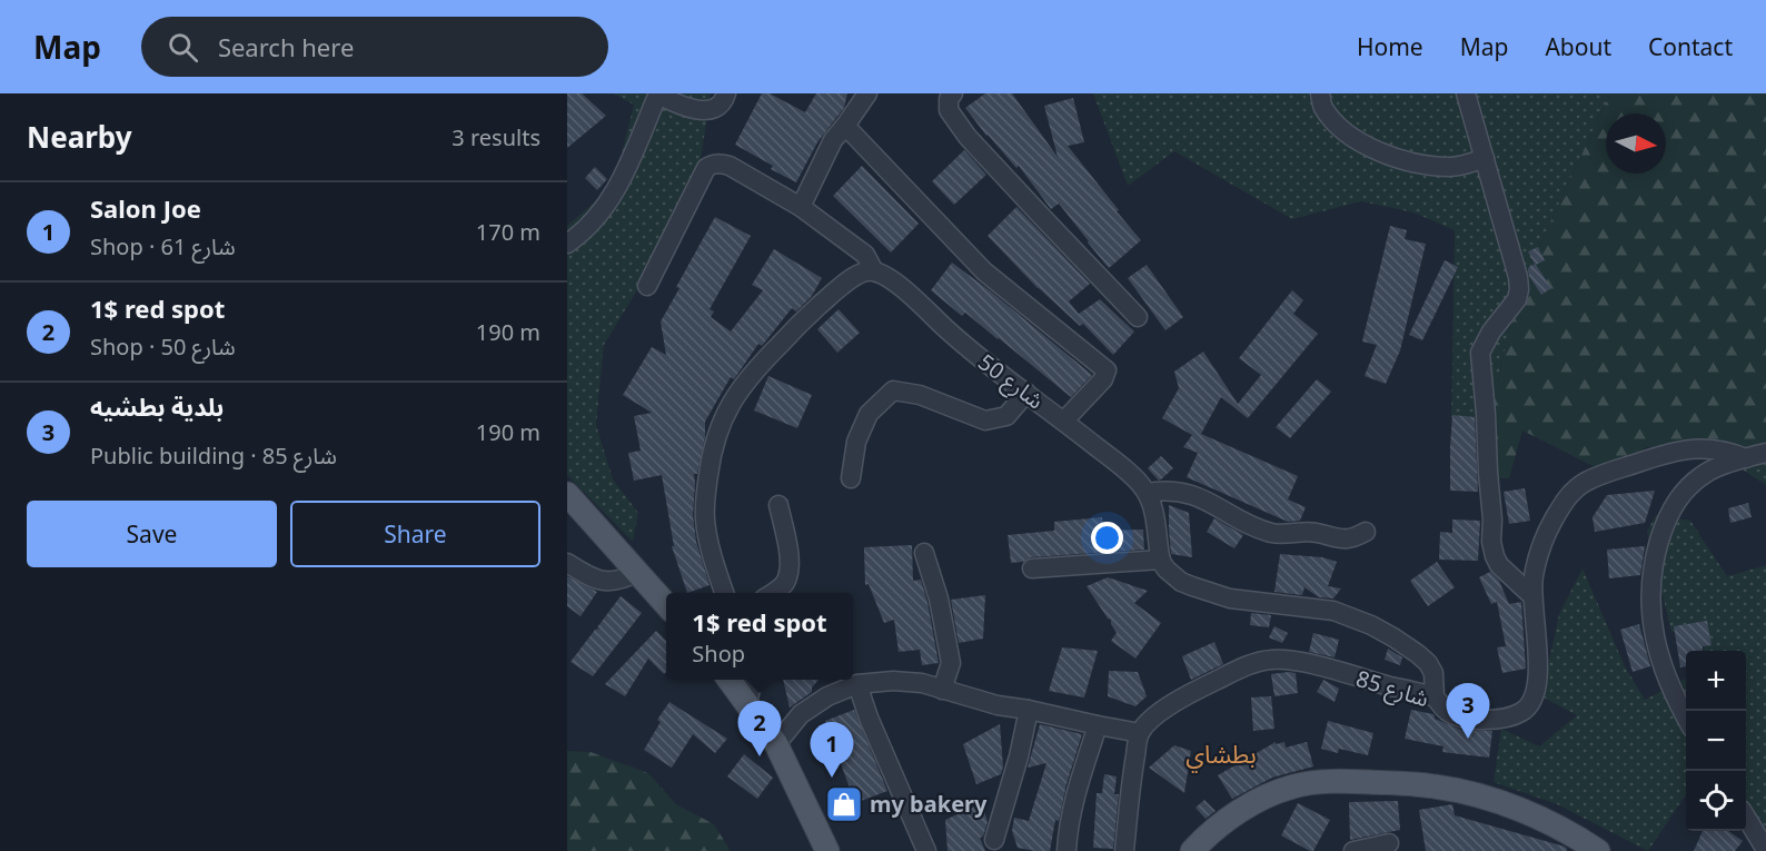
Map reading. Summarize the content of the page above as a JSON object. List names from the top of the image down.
{
  "streets": {
    "street": ["شارع 50", "شارع 85"]
  },
  "districts": ["بطشاي"],
  "places": {
    "shop": ["my bakery"]
  },
  "north": "right",
  "page": {
    "header": "Map",
    "search": "Search here",
    "nav": [
      "Home",
      "Map",
      "About",
      "Contact"
    ],
    "heading": ["Nearby", "3 results"],
    "list": [
      {
        "mark": "1",
        "name": "Salon Joe",
        "note": "Shop · شارع 61",
        "value": "170 m"
      },
      {
        "mark": "2",
        "name": "1$ red spot",
        "note": "Shop · شارع 50",
        "value": "190 m"
      },
      {
        "mark": "3",
        "name": "بلدية بطشيه",
        "note": "Public building · شارع 85",
        "value": "190 m"
      }
    ],
    "buttons": ["Save", "Share"],
    "popup": ["1$ red spot", "Shop"],
    "map_buttons": ["+", "−"],
    "pins": ["3", "2", "1"]
  }
}
